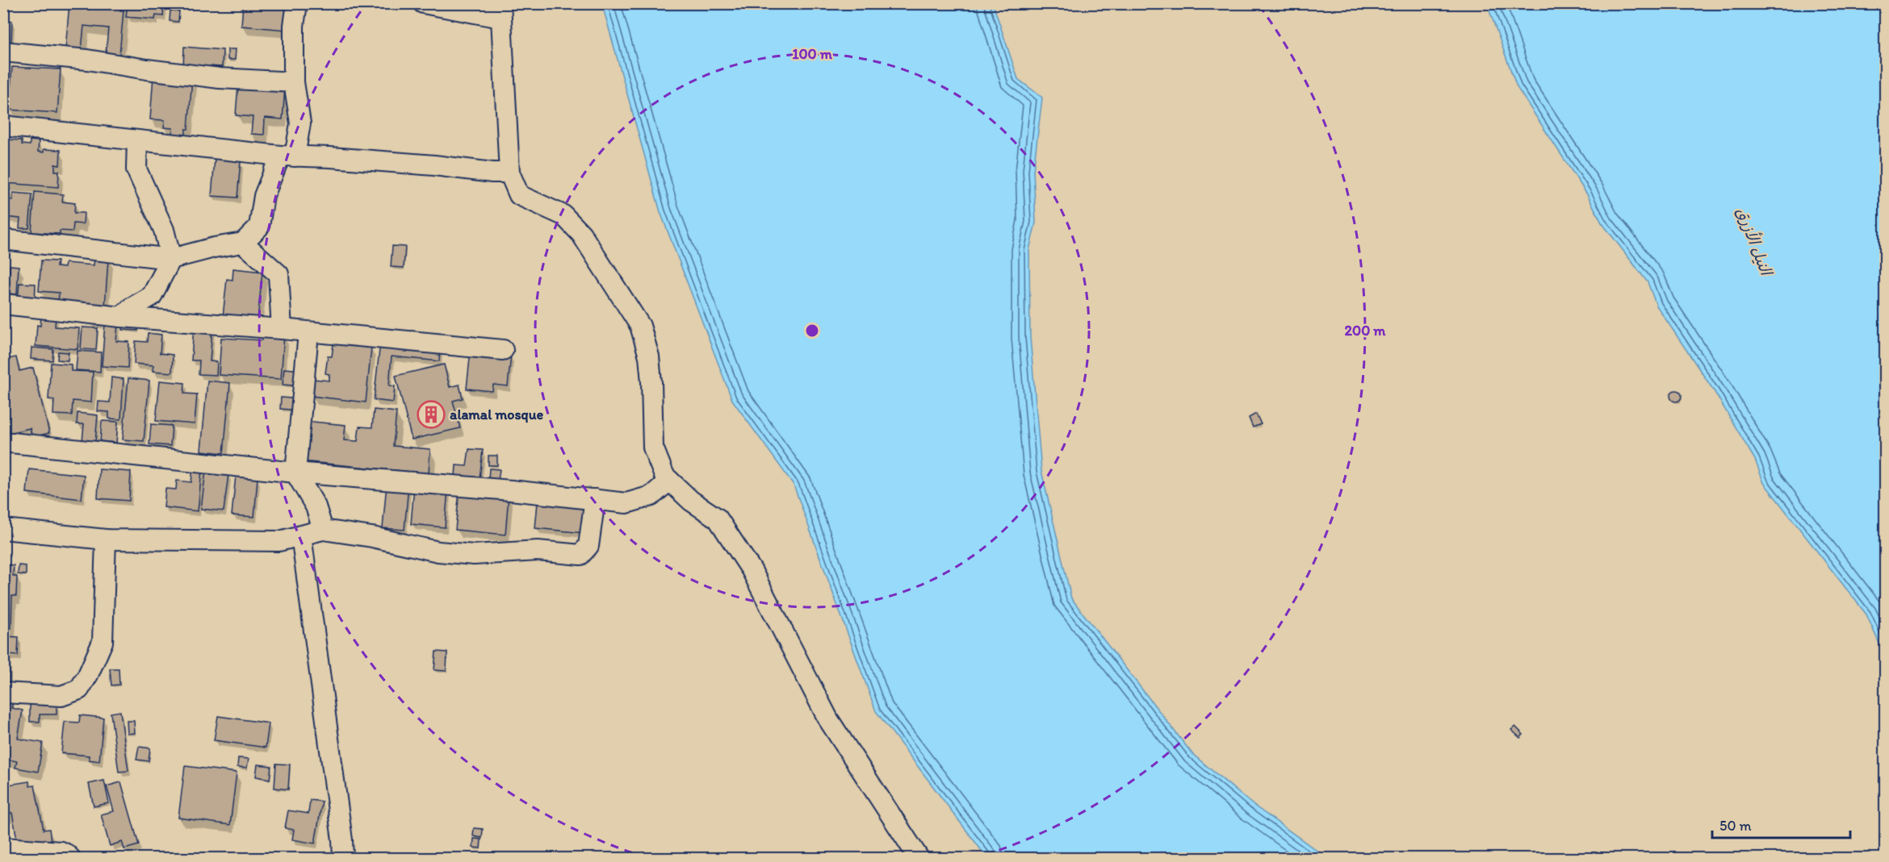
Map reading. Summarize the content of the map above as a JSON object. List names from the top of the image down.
{
  "water": ["النيل الأزرق"],
  "places": {
    "building": ["alamal mosque"]
  },
  "scale_bar": "50 m",
  "rings": ["100 m", "200 m"]
}
